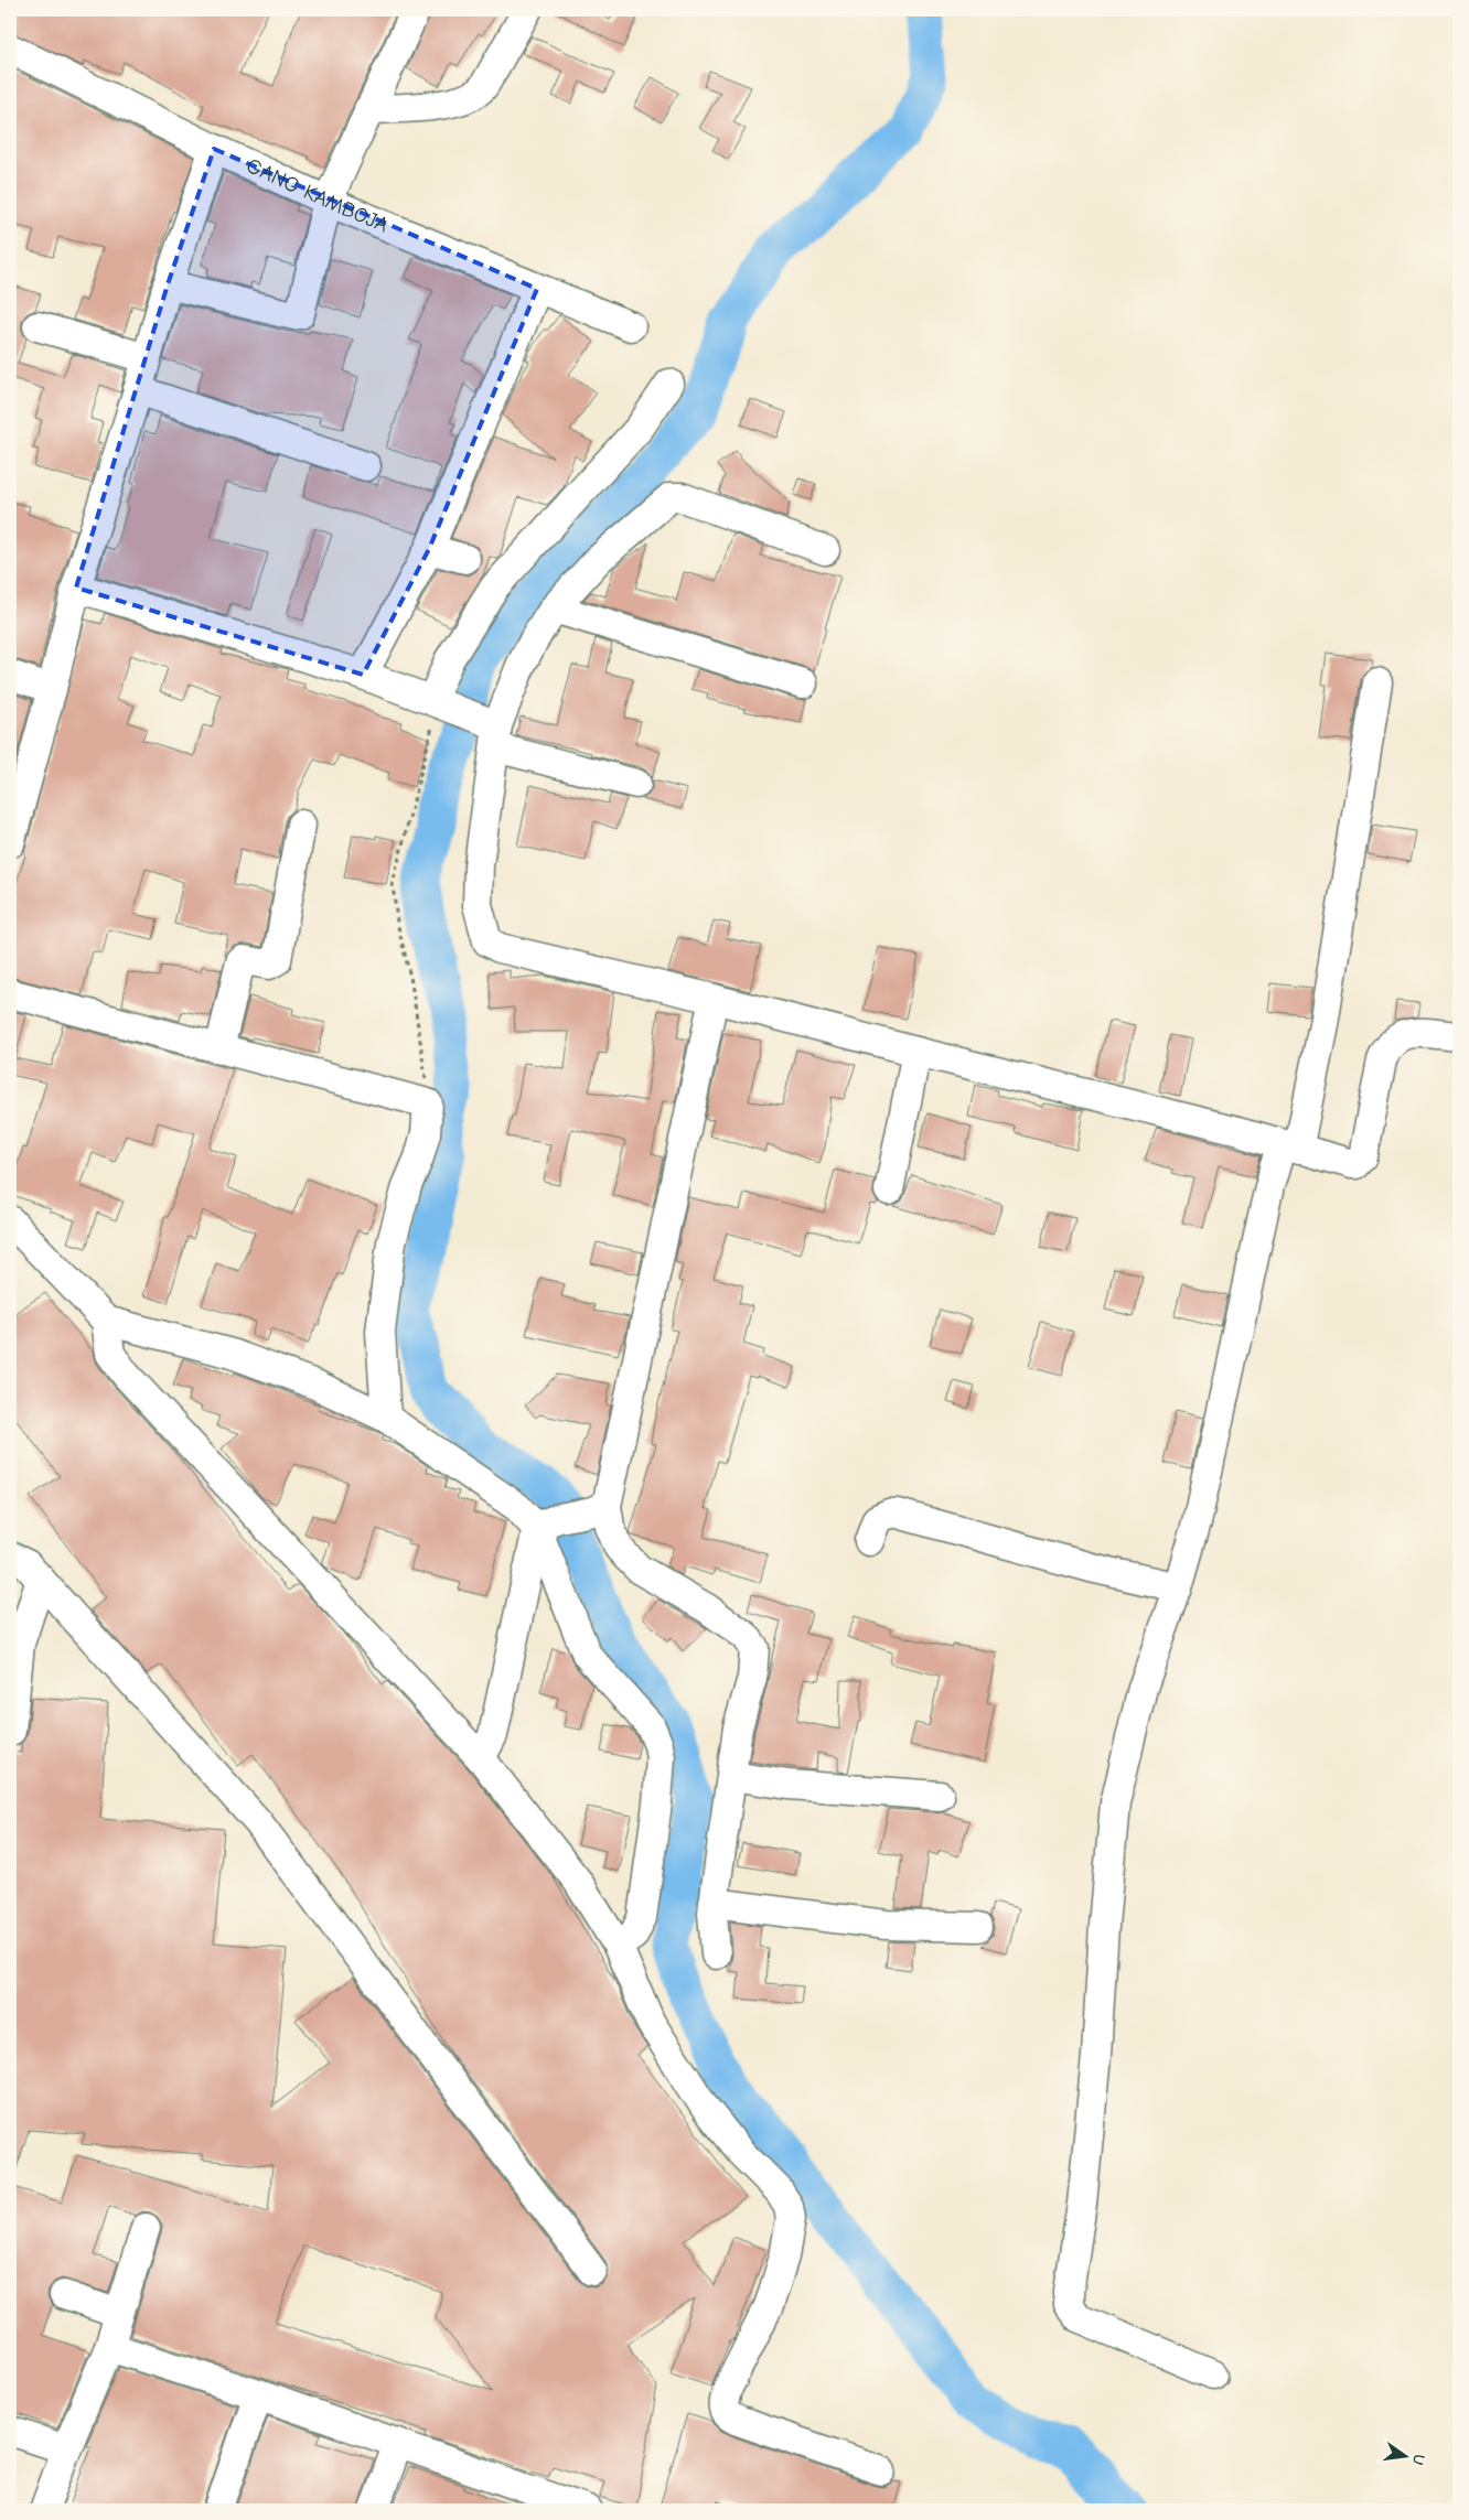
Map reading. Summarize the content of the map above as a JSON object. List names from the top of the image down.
{
  "streets": {
    "street": ["GANG KAMBOJA"]
  },
  "north": "right"
}
